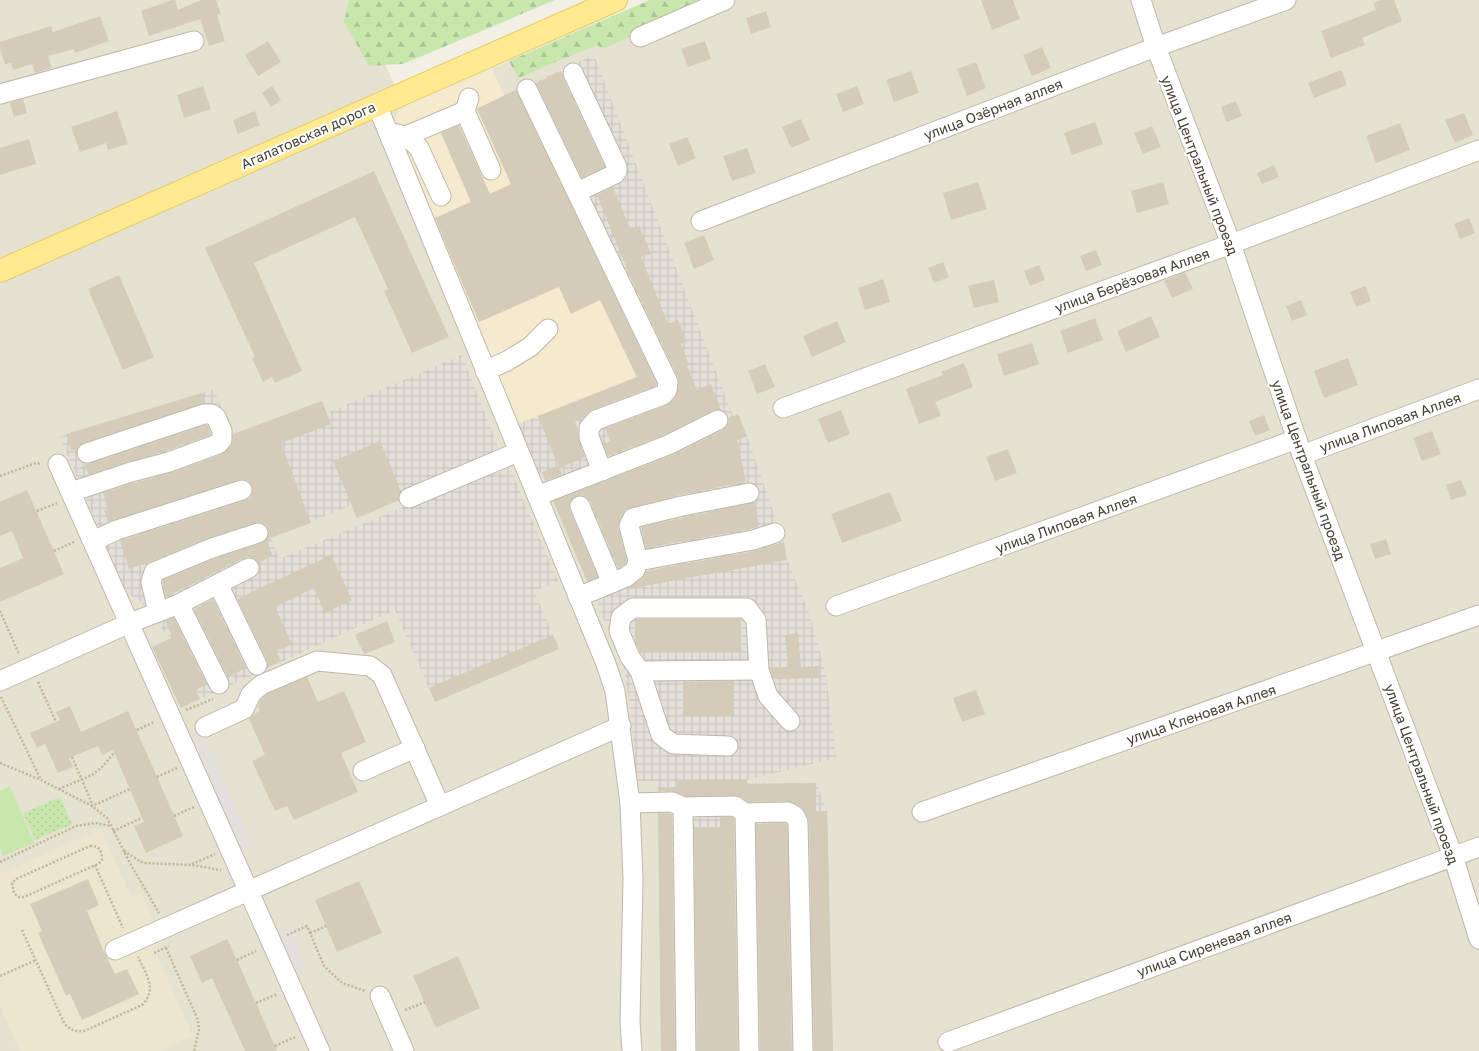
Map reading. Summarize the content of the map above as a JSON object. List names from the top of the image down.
{
  "streets": {
    "main road": ["Агалатовская дорога"],
    "street": [
      "улица Озёрная аллея",
      "улица Центральный проезд",
      "улица Берёзовая Аллея",
      "улица Липовая Аллея",
      "улица Кленовая Аллея",
      "улица Сиреневая аллея"
    ]
  },
  "crossings": [
    ["улица Озёрная аллея", "улица Центральный проезд"],
    ["улица Центральный проезд", "улица Берёзовая Аллея"],
    ["улица Центральный проезд", "улица Липовая Аллея"],
    ["улица Центральный проезд", "улица Кленовая Аллея"],
    ["улица Центральный проезд", "улица Сиреневая аллея"]
  ]
}
